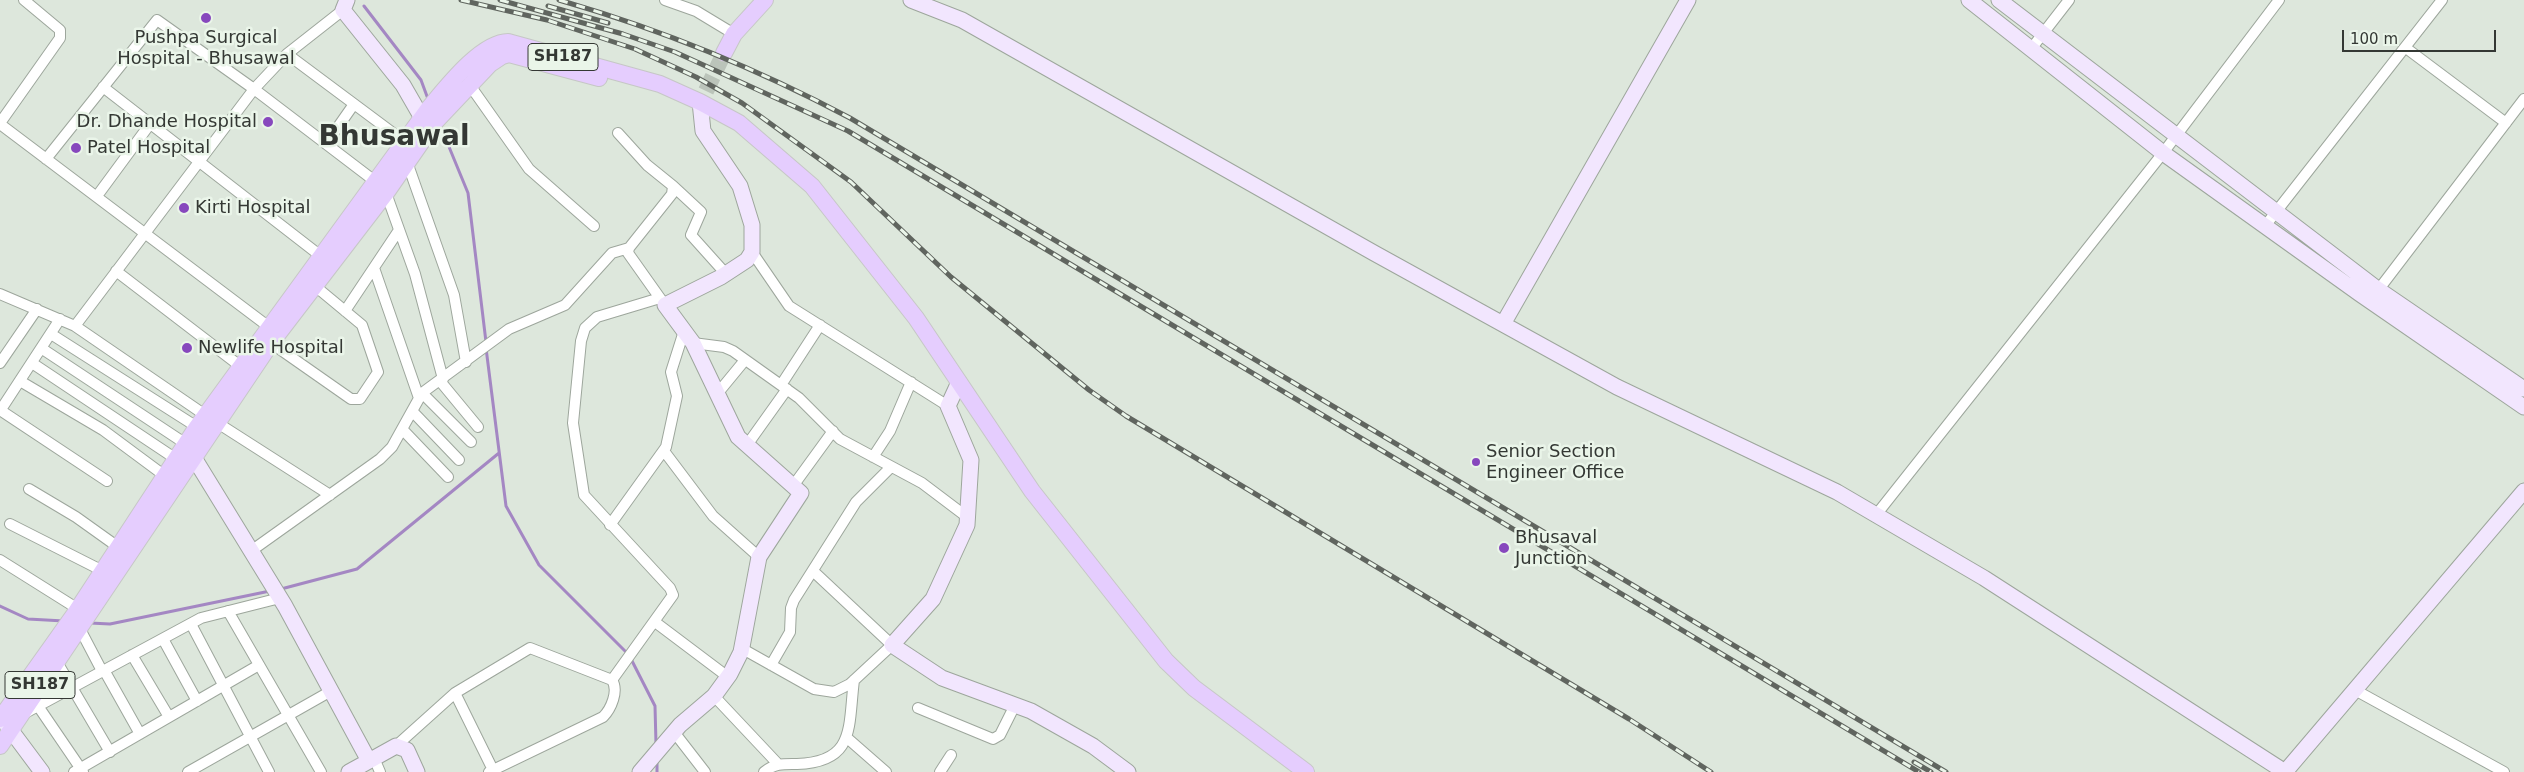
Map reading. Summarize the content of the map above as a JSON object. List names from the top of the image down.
{
  "streets": {
    "main road": ["SH187"]
  },
  "districts": ["Bhusawal"],
  "places": [
    "Pushpa Surgical Hospital - Bhusawal",
    "Dr. Dhande Hospital",
    "Patel Hospital",
    "Kirti Hospital",
    "Newlife Hospital",
    "Senior Section Engineer Office",
    "Bhusaval Junction"
  ],
  "scale_bar": "100 m"
}
